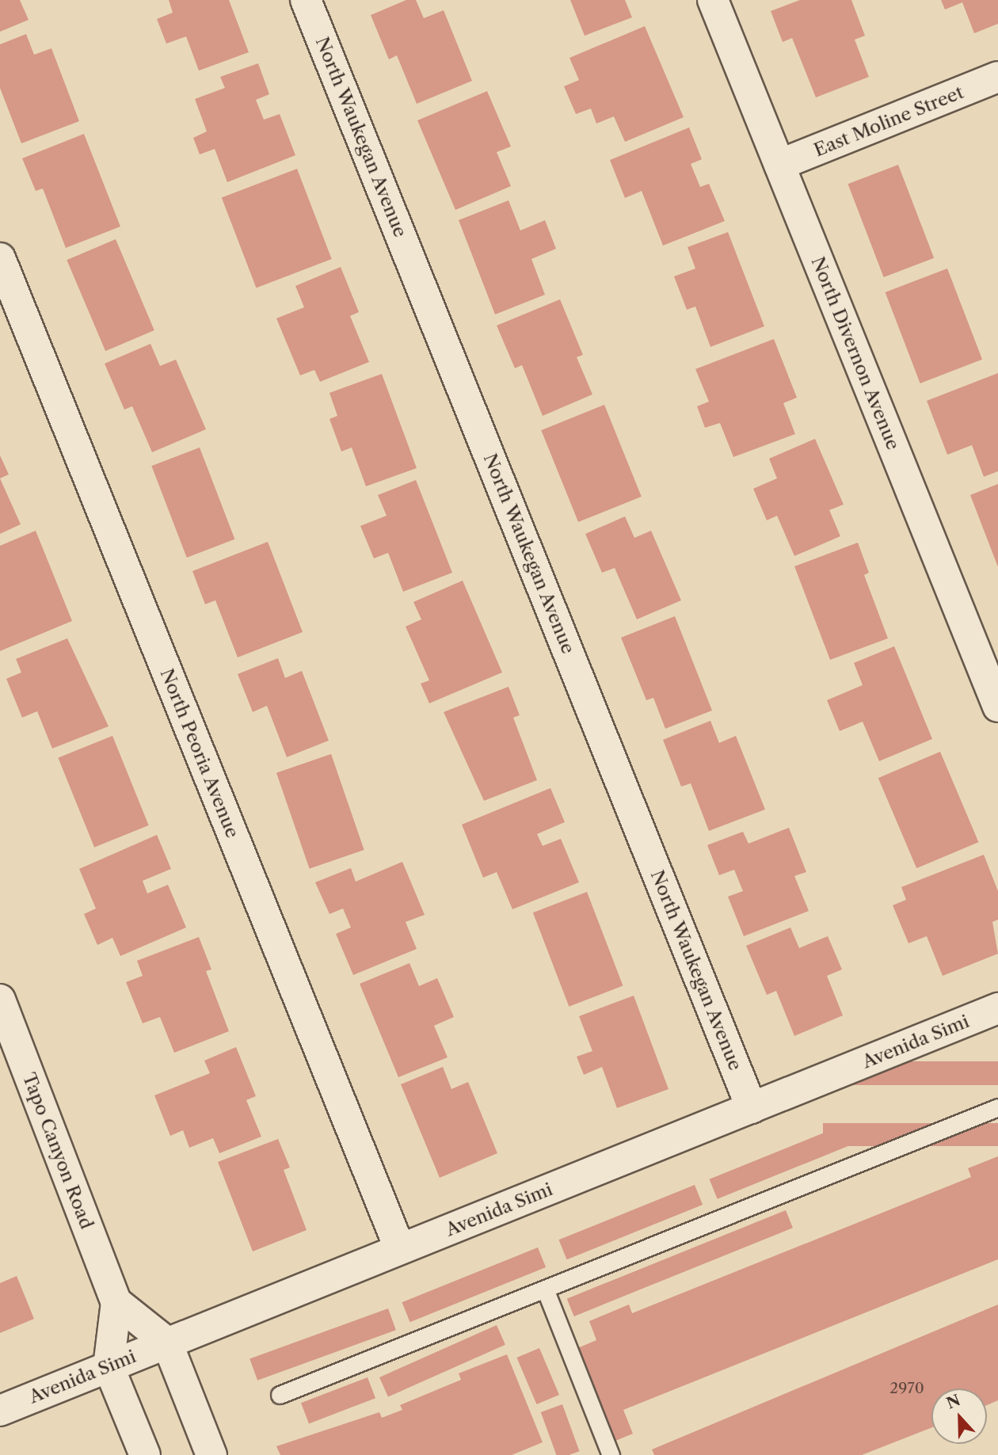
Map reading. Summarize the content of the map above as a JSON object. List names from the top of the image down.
{
  "streets": {
    "street": [
      "East Moline Street",
      "North Waukegan Avenue",
      "North Divernon Avenue",
      "North Peoria Avenue",
      "Avenida Simi",
      "Tapo Canyon Road"
    ]
  },
  "crossings": [
    ["East Moline Street", "North Divernon Avenue"],
    ["North Waukegan Avenue", "Avenida Simi"],
    ["North Peoria Avenue", "Avenida Simi"],
    ["Avenida Simi", "Tapo Canyon Road"]
  ],
  "house_numbers": ["2970"],
  "north": "top"
}
